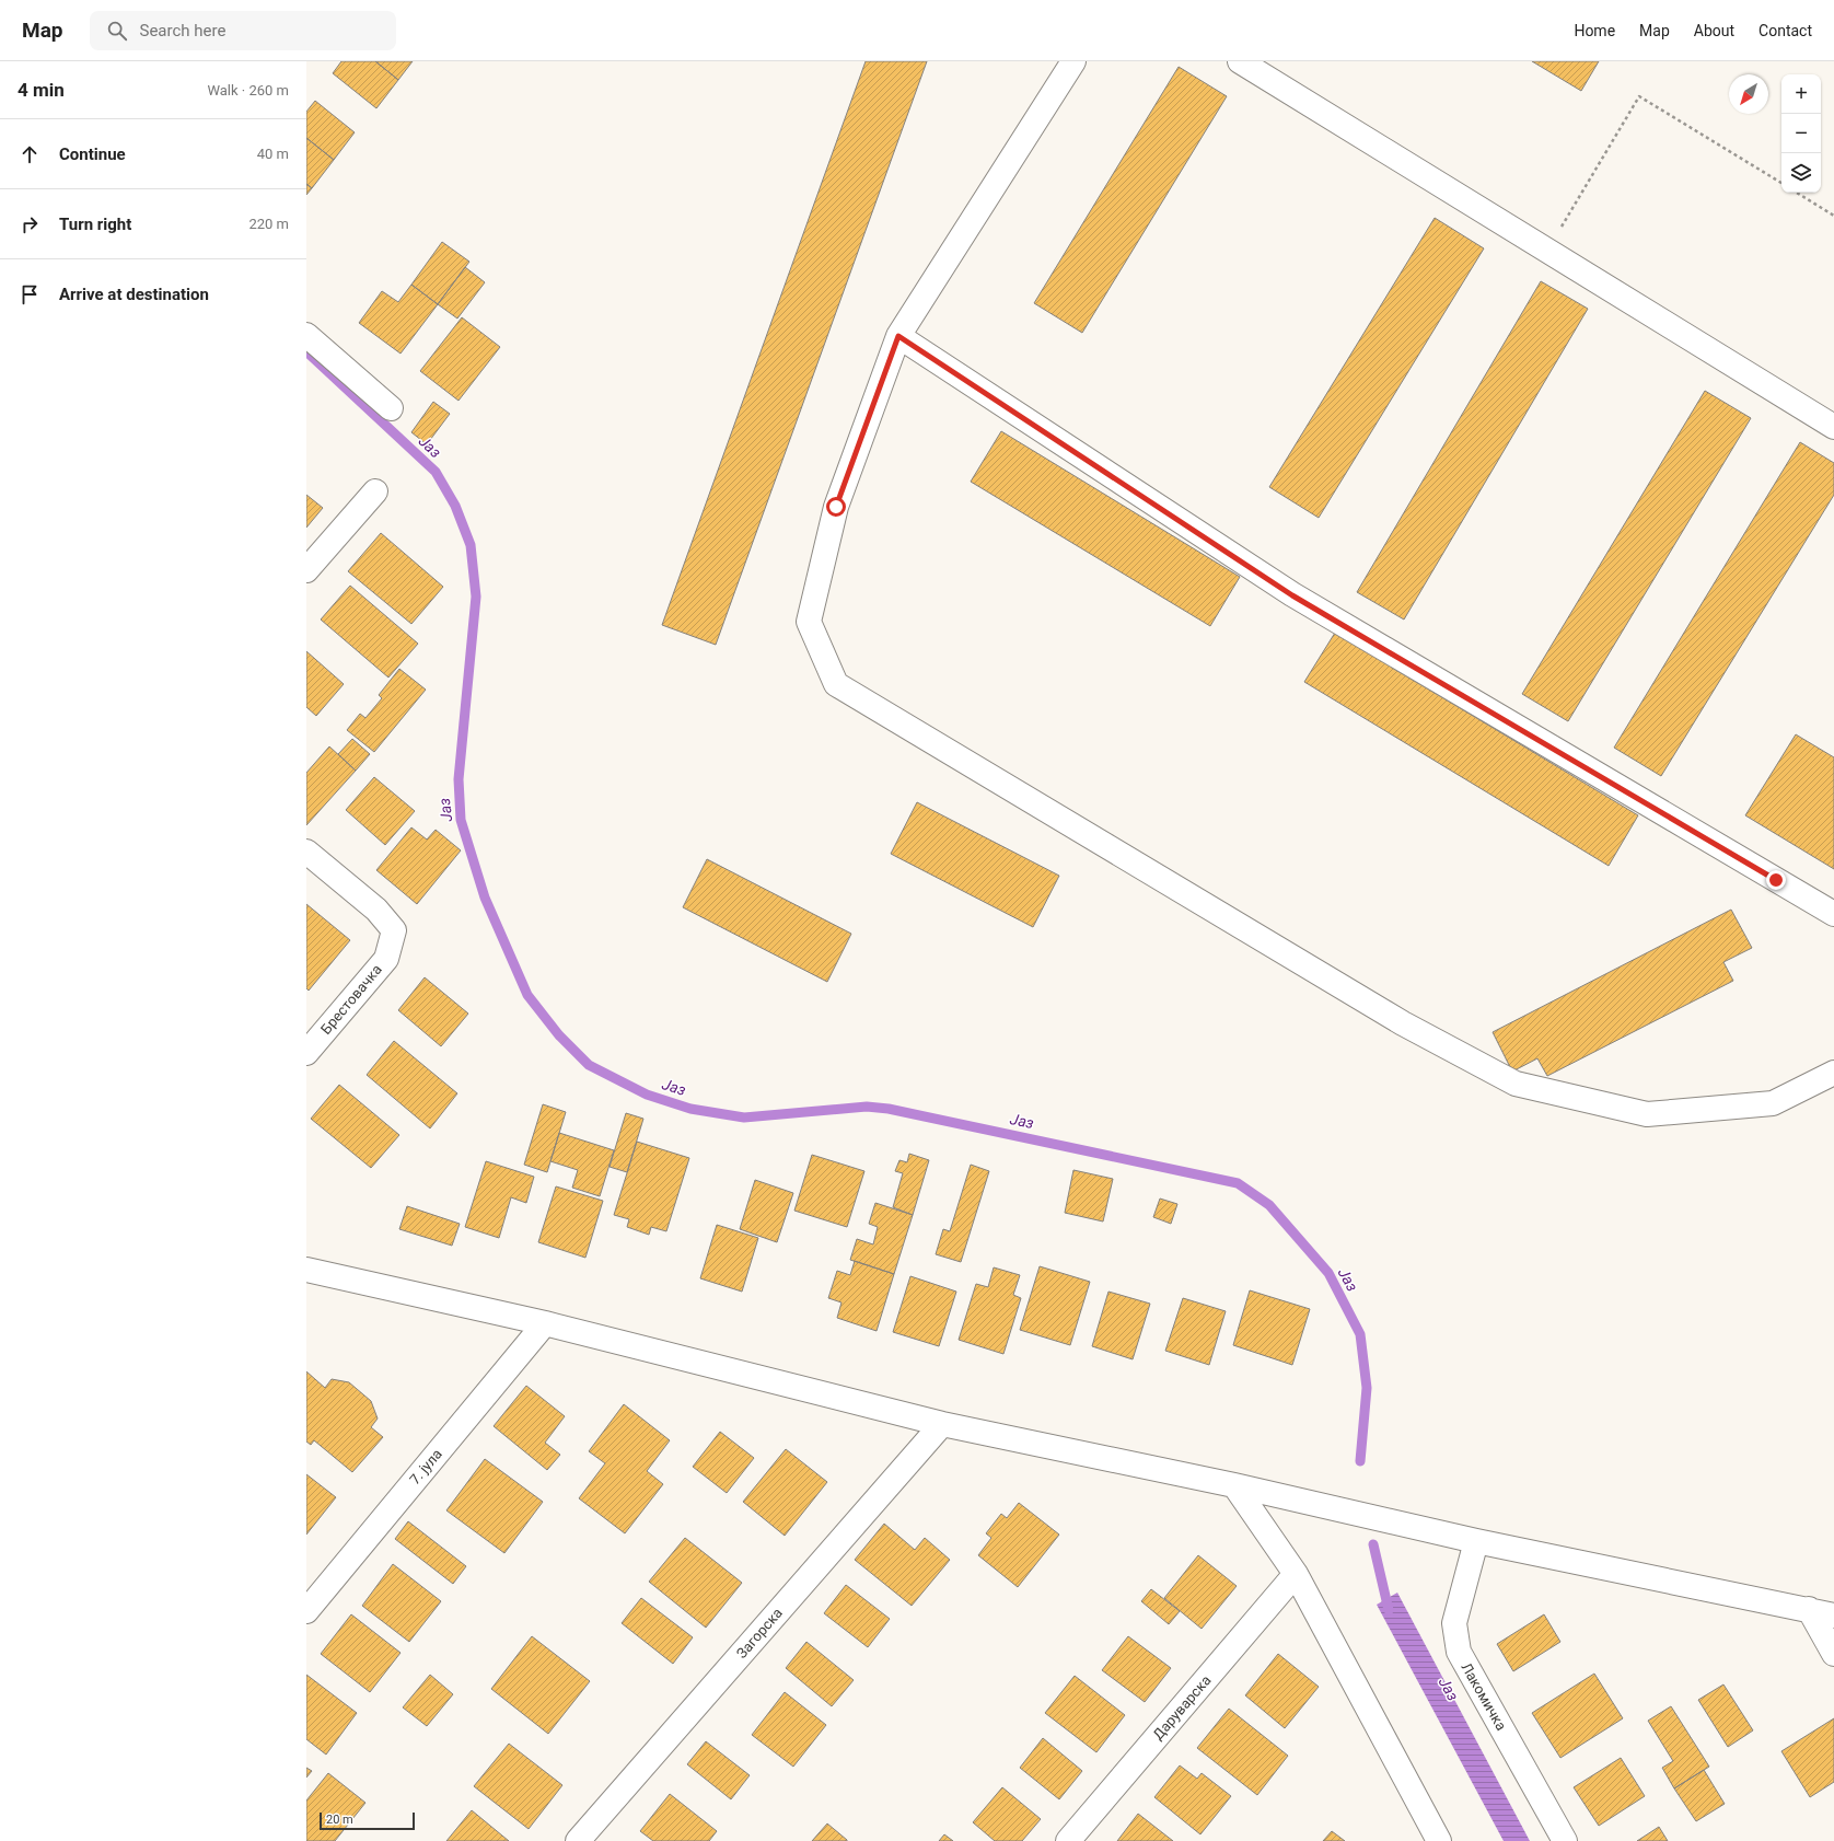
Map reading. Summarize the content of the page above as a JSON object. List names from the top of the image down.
{
  "streets": {
    "street": [
      "Брестовачка",
      "7. јула",
      "Загорска",
      "Лакомичка",
      "Даруварска"
    ]
  },
  "water": ["Јаз"],
  "scale_bar": "20 m",
  "north": "bottom left",
  "page": {
    "header": "Map",
    "search": "Search here",
    "nav": [
      "Home",
      "Map",
      "About",
      "Contact"
    ],
    "heading": ["4 min", "Walk · 260 m"],
    "map_buttons": ["+", "−"],
    "list": [
      ["Continue", "40 m"],
      ["Turn right", "220 m"],
      "Arrive at destination"
    ],
    "scale": "20 m"
  }
}
